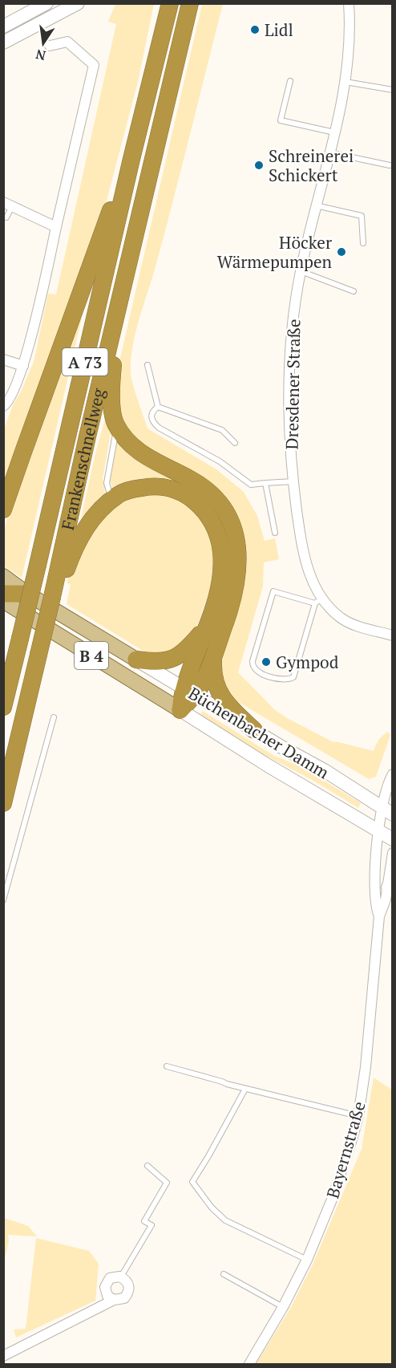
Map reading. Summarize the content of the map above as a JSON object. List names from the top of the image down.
{
  "streets": {
    "highway": ["A 73", "Frankenschnellweg"],
    "main road": ["B 4", "Büchenbacher Damm"],
    "street": ["Dresdener Straße", "Bayernstraße"]
  },
  "crossings": [
    ["B 4", "Büchenbacher Damm"],
    ["Büchenbacher Damm", "Bayernstraße"]
  ],
  "places": [
    "Lidl",
    "Schreinerei Schickert",
    "Höcker Wärmepumpen",
    "Gympod"
  ],
  "north": "bottom"
}
